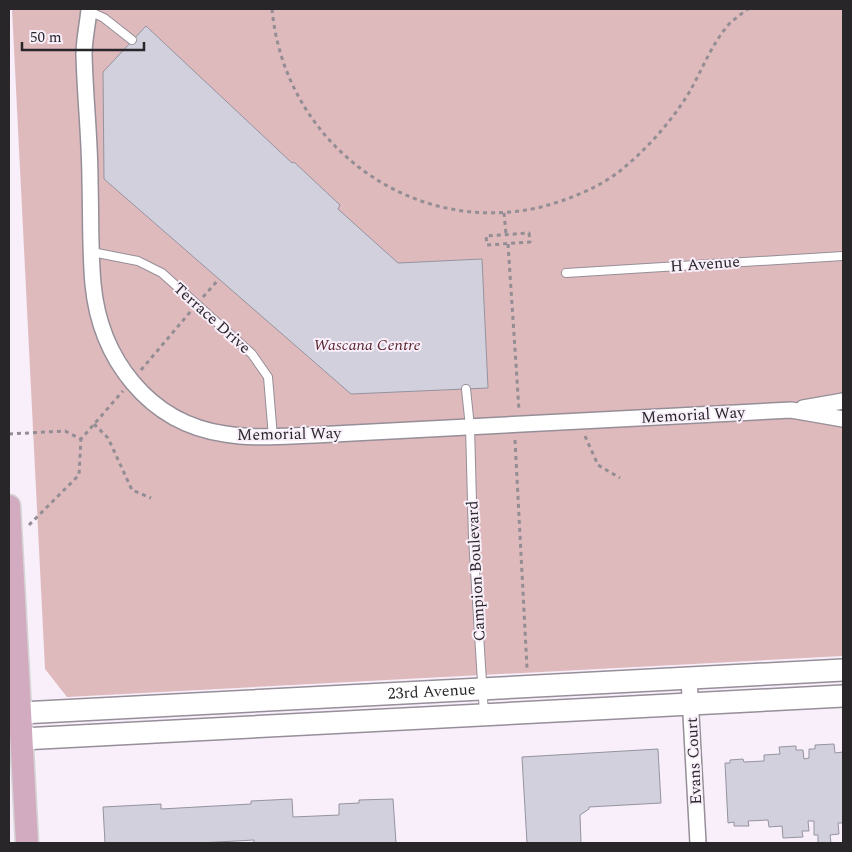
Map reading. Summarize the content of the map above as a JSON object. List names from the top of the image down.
{
  "streets": {
    "main road": ["23rd Avenue"],
    "street": ["Memorial Way", "Evans Court"],
    "lane": ["H Avenue", "Terrace Drive", "Campion Boulevard"]
  },
  "crossings": [
    ["Terrace Drive", "Memorial Way"],
    ["Memorial Way", "Campion Boulevard"],
    ["Campion Boulevard", "23rd Avenue"],
    ["23rd Avenue", "Evans Court"]
  ],
  "parks": ["Wascana Centre"],
  "scale_bar": "50 m"
}
